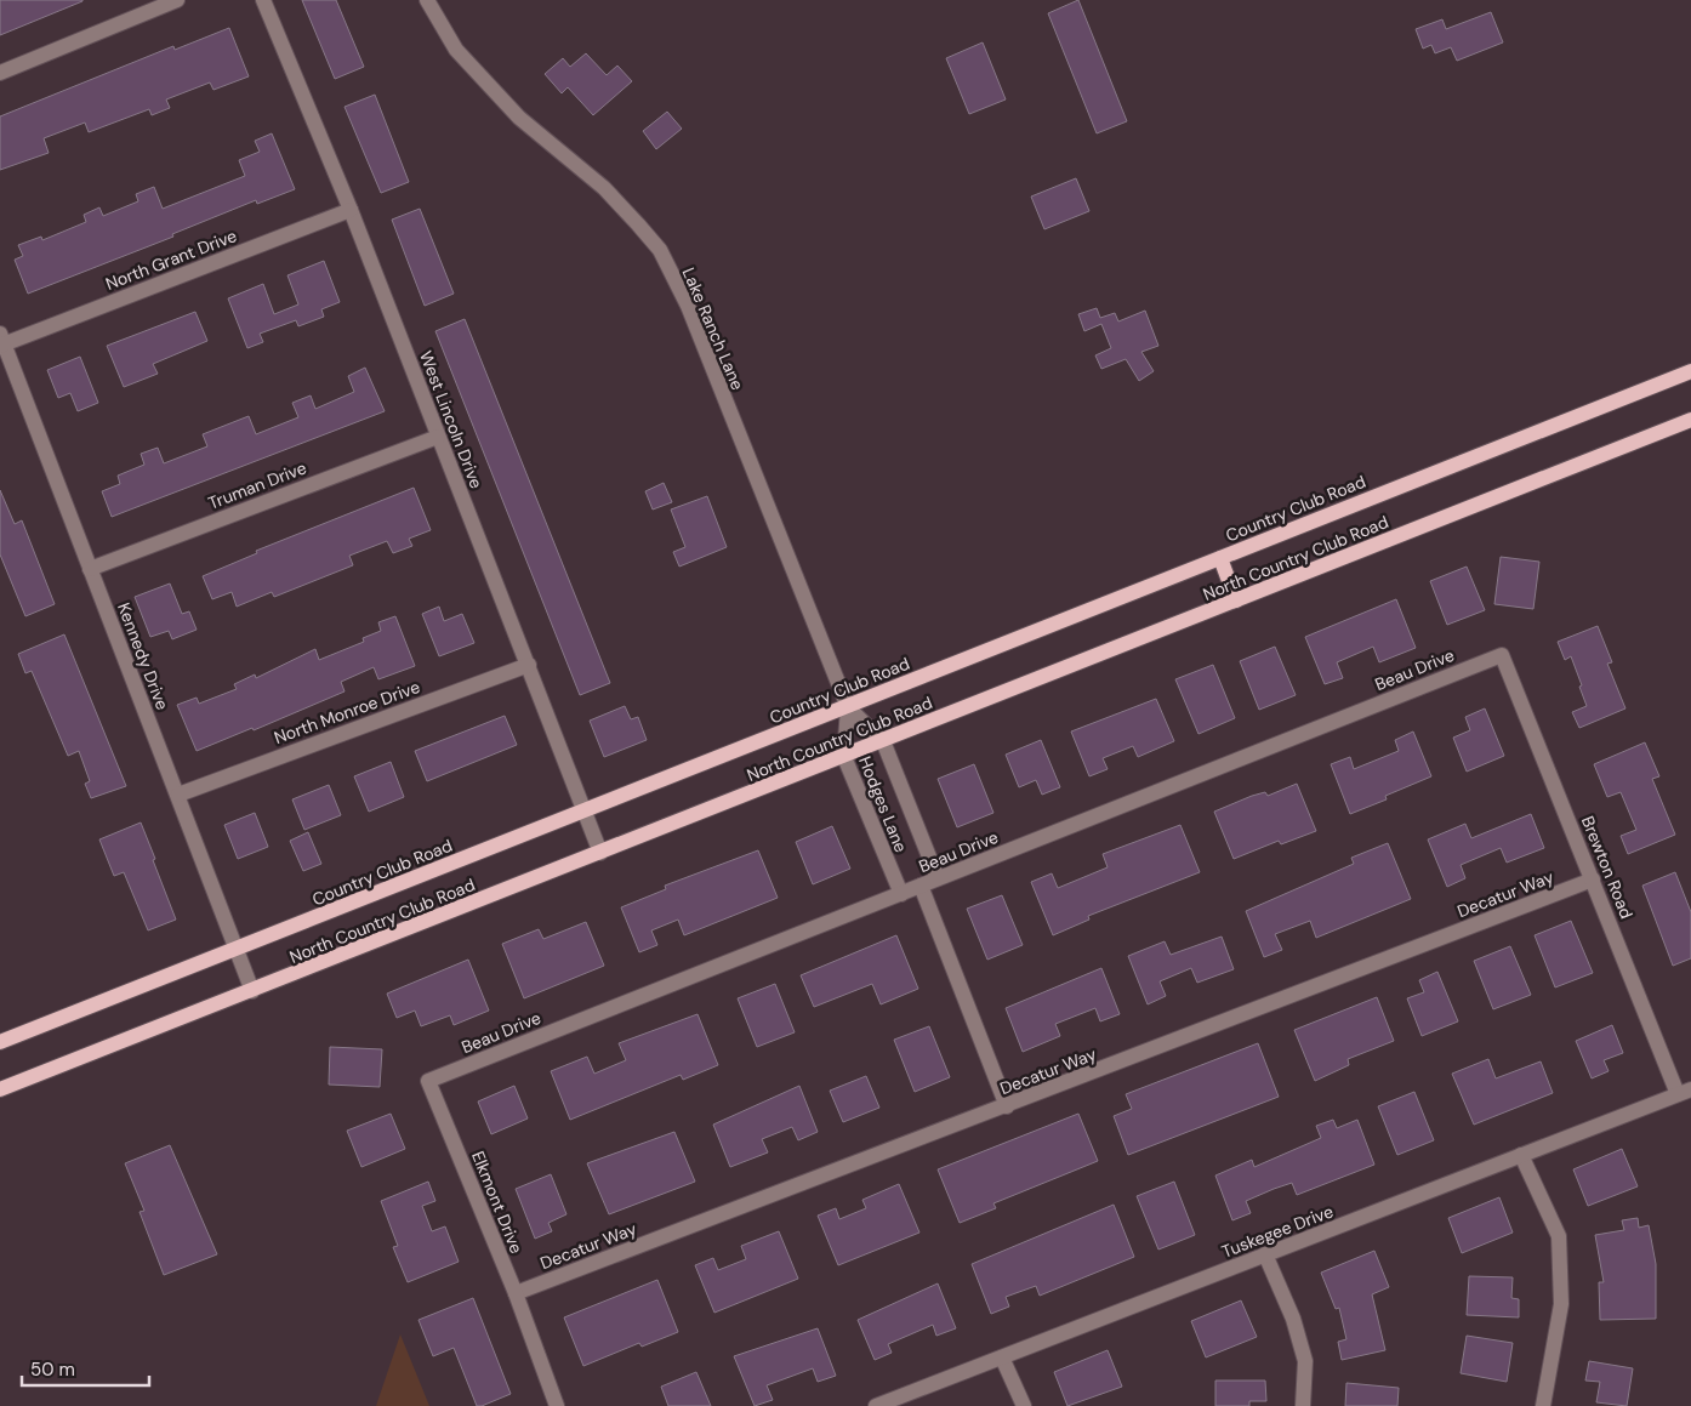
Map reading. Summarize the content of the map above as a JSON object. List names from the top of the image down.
{
  "streets": {
    "main road": ["Country Club Road", "North Country Club Road"],
    "street": [
      "North Grant Drive",
      "Lake Ranch Lane",
      "West Lincoln Drive",
      "Truman Drive",
      "Kennedy Drive",
      "Beau Drive",
      "North Monroe Drive",
      "Hodges Lane",
      "Brewton Road",
      "Decatur Way",
      "Elkmont Drive",
      "Tuskegee Drive"
    ]
  },
  "crossings": [
    ["North Grant Drive", "West Lincoln Drive"],
    ["North Grant Drive", "Kennedy Drive"],
    ["Lake Ranch Lane", "Country Club Road"],
    ["Lake Ranch Lane", "Hodges Lane"],
    ["West Lincoln Drive", "Truman Drive"],
    ["West Lincoln Drive", "Country Club Road"],
    ["West Lincoln Drive", "North Country Club Road"],
    ["West Lincoln Drive", "North Monroe Drive"],
    ["Truman Drive", "Kennedy Drive"],
    ["Country Club Road", "Kennedy Drive"],
    ["Country Club Road", "Hodges Lane"],
    ["North Country Club Road", "Kennedy Drive"],
    ["North Country Club Road", "Hodges Lane"],
    ["Kennedy Drive", "North Monroe Drive"],
    ["Beau Drive", "Hodges Lane"],
    ["Beau Drive", "Brewton Road"],
    ["Beau Drive", "Elkmont Drive"],
    ["Brewton Road", "Decatur Way"],
    ["Brewton Road", "Tuskegee Drive"],
    ["Decatur Way", "Elkmont Drive"]
  ],
  "scale_bar": "50 m"
}
